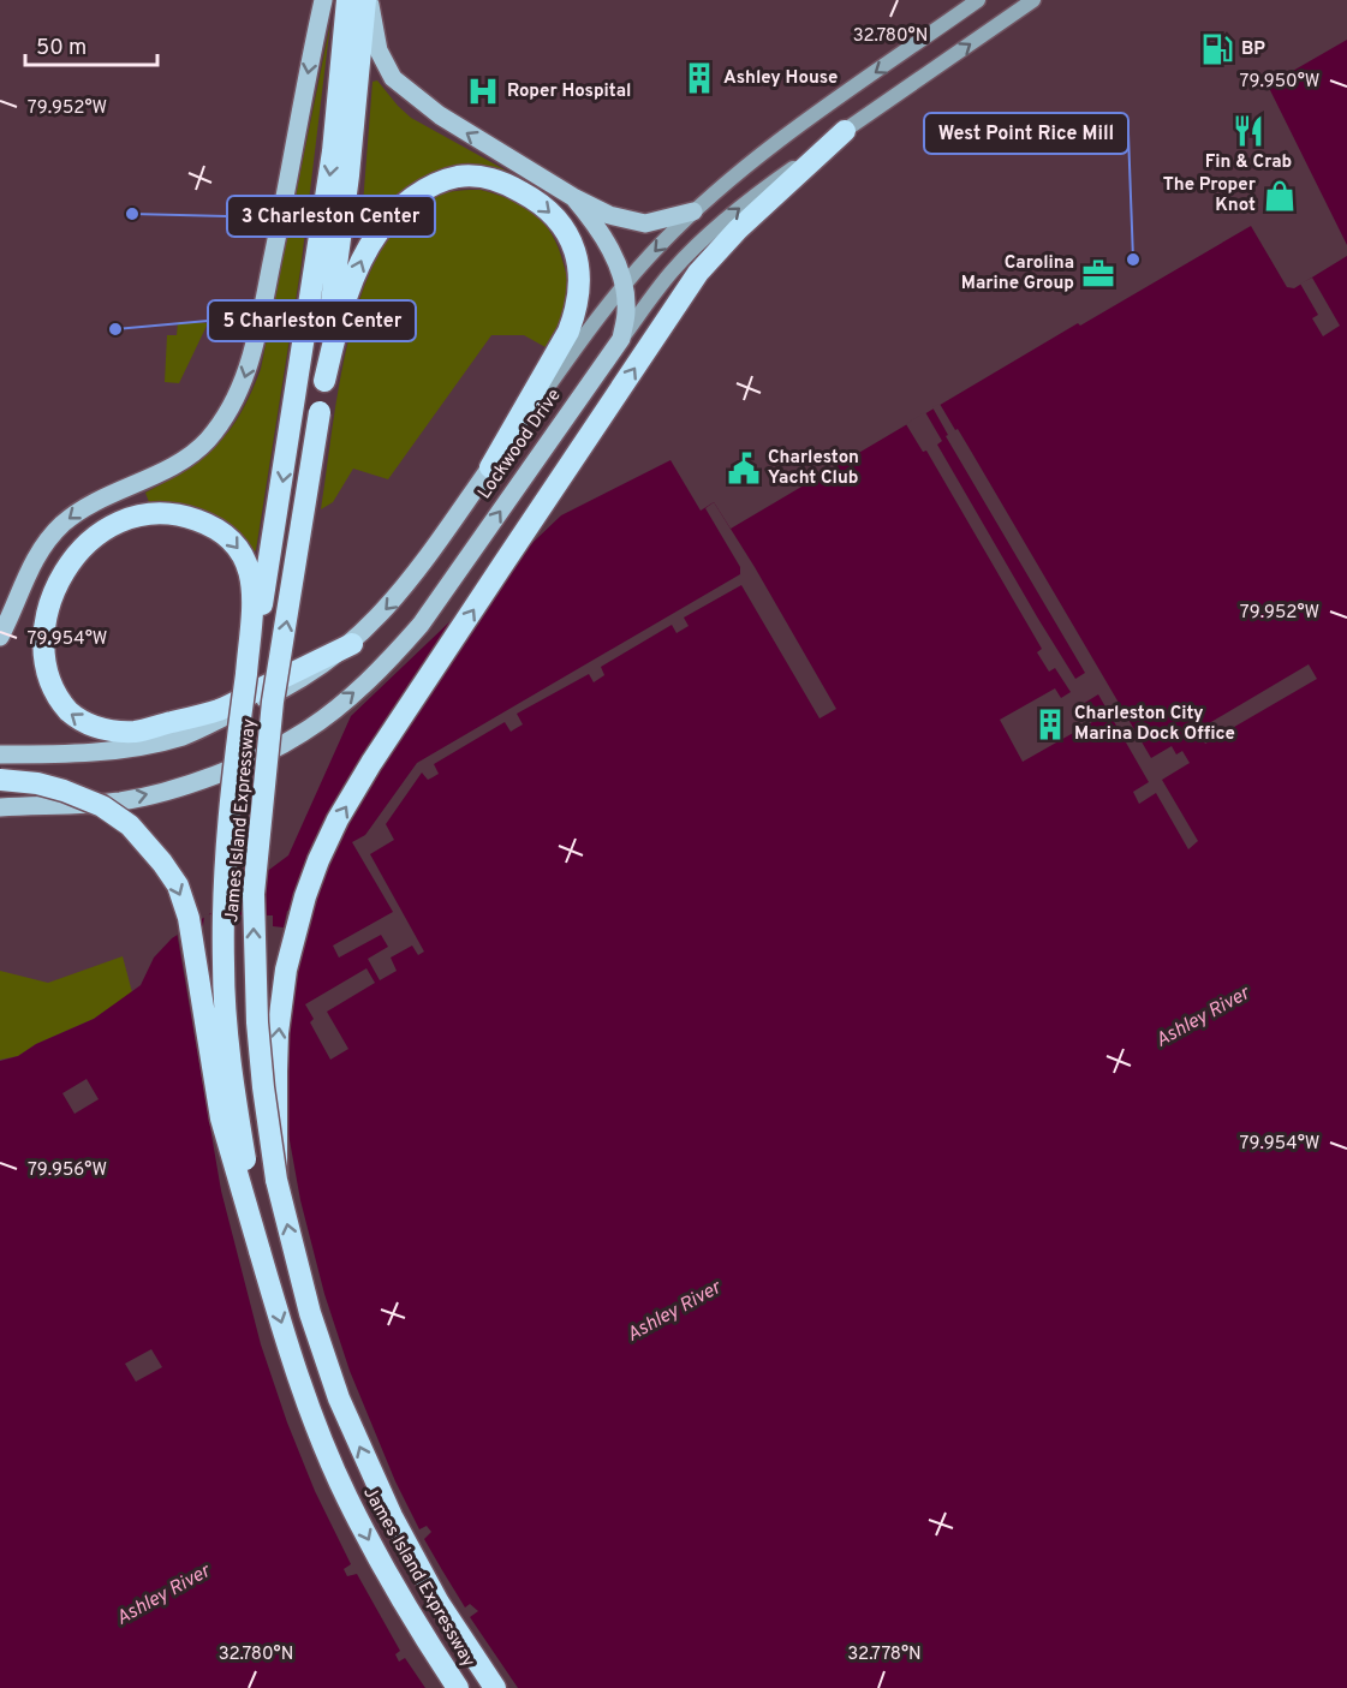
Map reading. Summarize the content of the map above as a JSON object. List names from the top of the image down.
{
  "streets": {
    "highway": ["James Island Expressway"],
    "main road": ["Lockwood Drive"]
  },
  "water": ["Ashley River"],
  "places": {
    "fuel station": ["BP"],
    "building": ["Ashley House", "Charleston City Marina Dock Office"],
    "hospital": ["Roper Hospital"],
    "restaurant": ["Fin & Crab"],
    "shop": ["The Proper Knot"],
    "other": ["3 Charleston Center", "West Point Rice Mill", "5 Charleston Center"],
    "office": ["Carolina Marine Group"],
    "public building": ["Charleston Yacht Club"]
  },
  "scale_bar": "50 m",
  "coordinates": [
    "32.780°N",
    "79.950°W",
    "79.952°W",
    "79.954°W",
    "79.956°W",
    "32.778°N"
  ]
}
